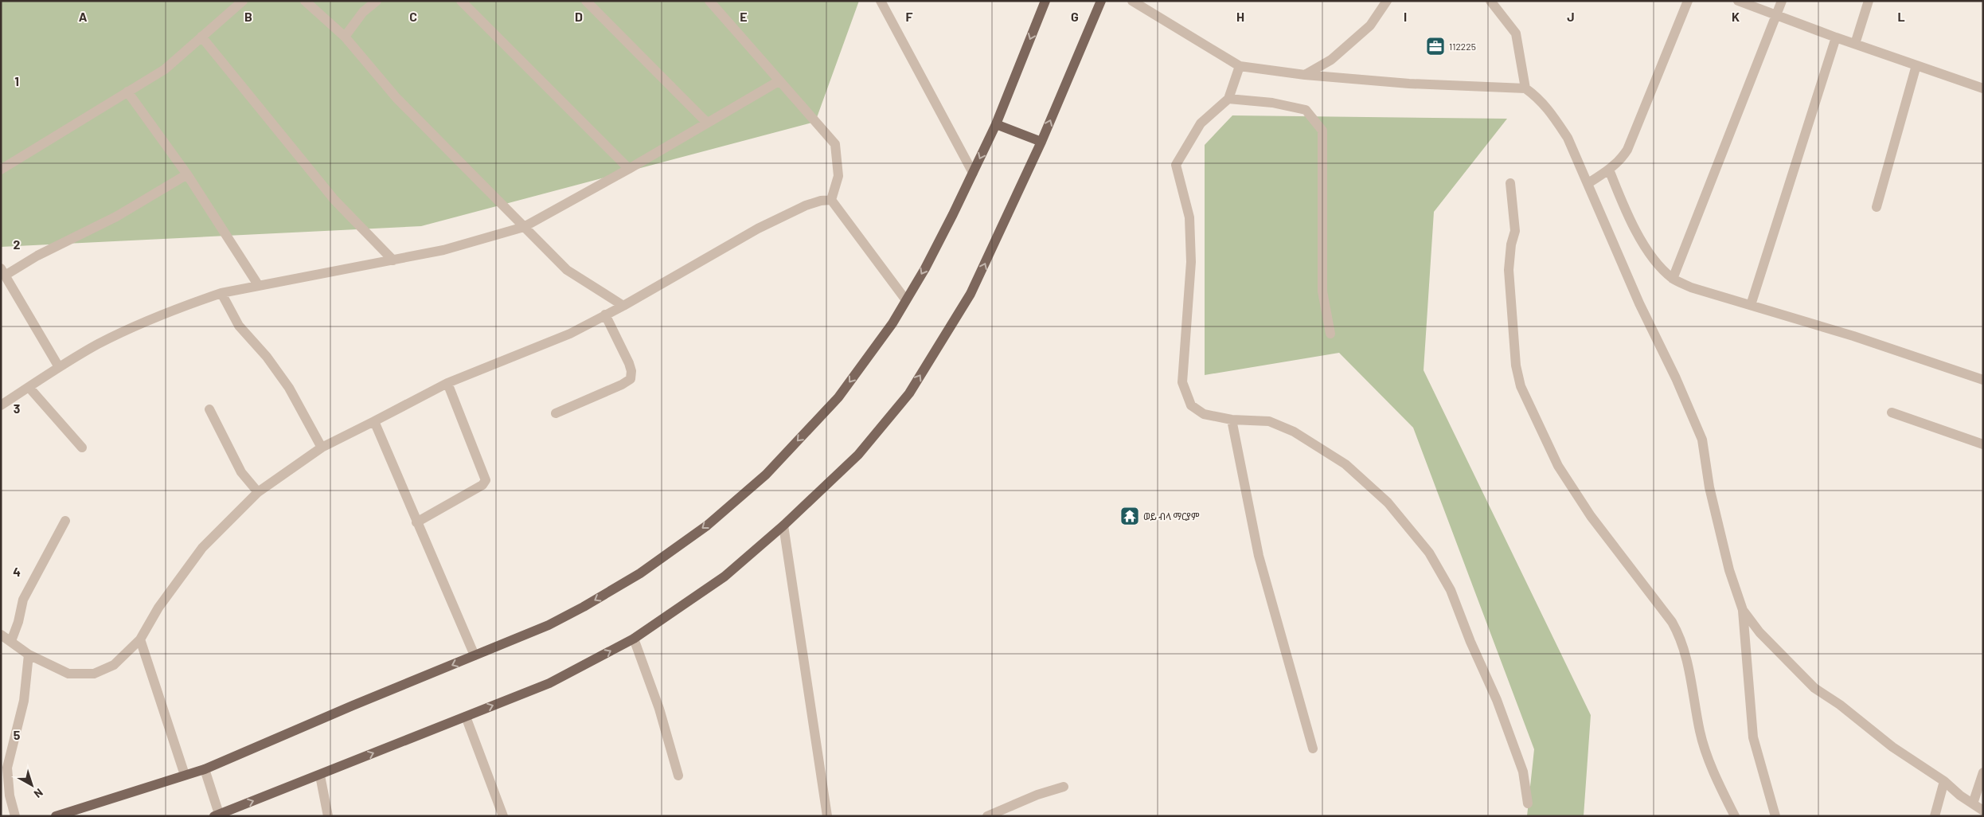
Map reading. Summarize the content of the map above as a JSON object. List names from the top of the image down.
{
  "places": {
    "office": ["112225"],
    "temple": ["ወይ ብላ ማርያም"]
  },
  "north": "bottom right",
  "grid": {
    "columns": [
      "A",
      "B",
      "C",
      "D",
      "E",
      "F",
      "G",
      "H",
      "I",
      "J",
      "K",
      "L"
    ],
    "rows": [
      "1",
      "2",
      "3",
      "4",
      "5"
    ]
  }
}
